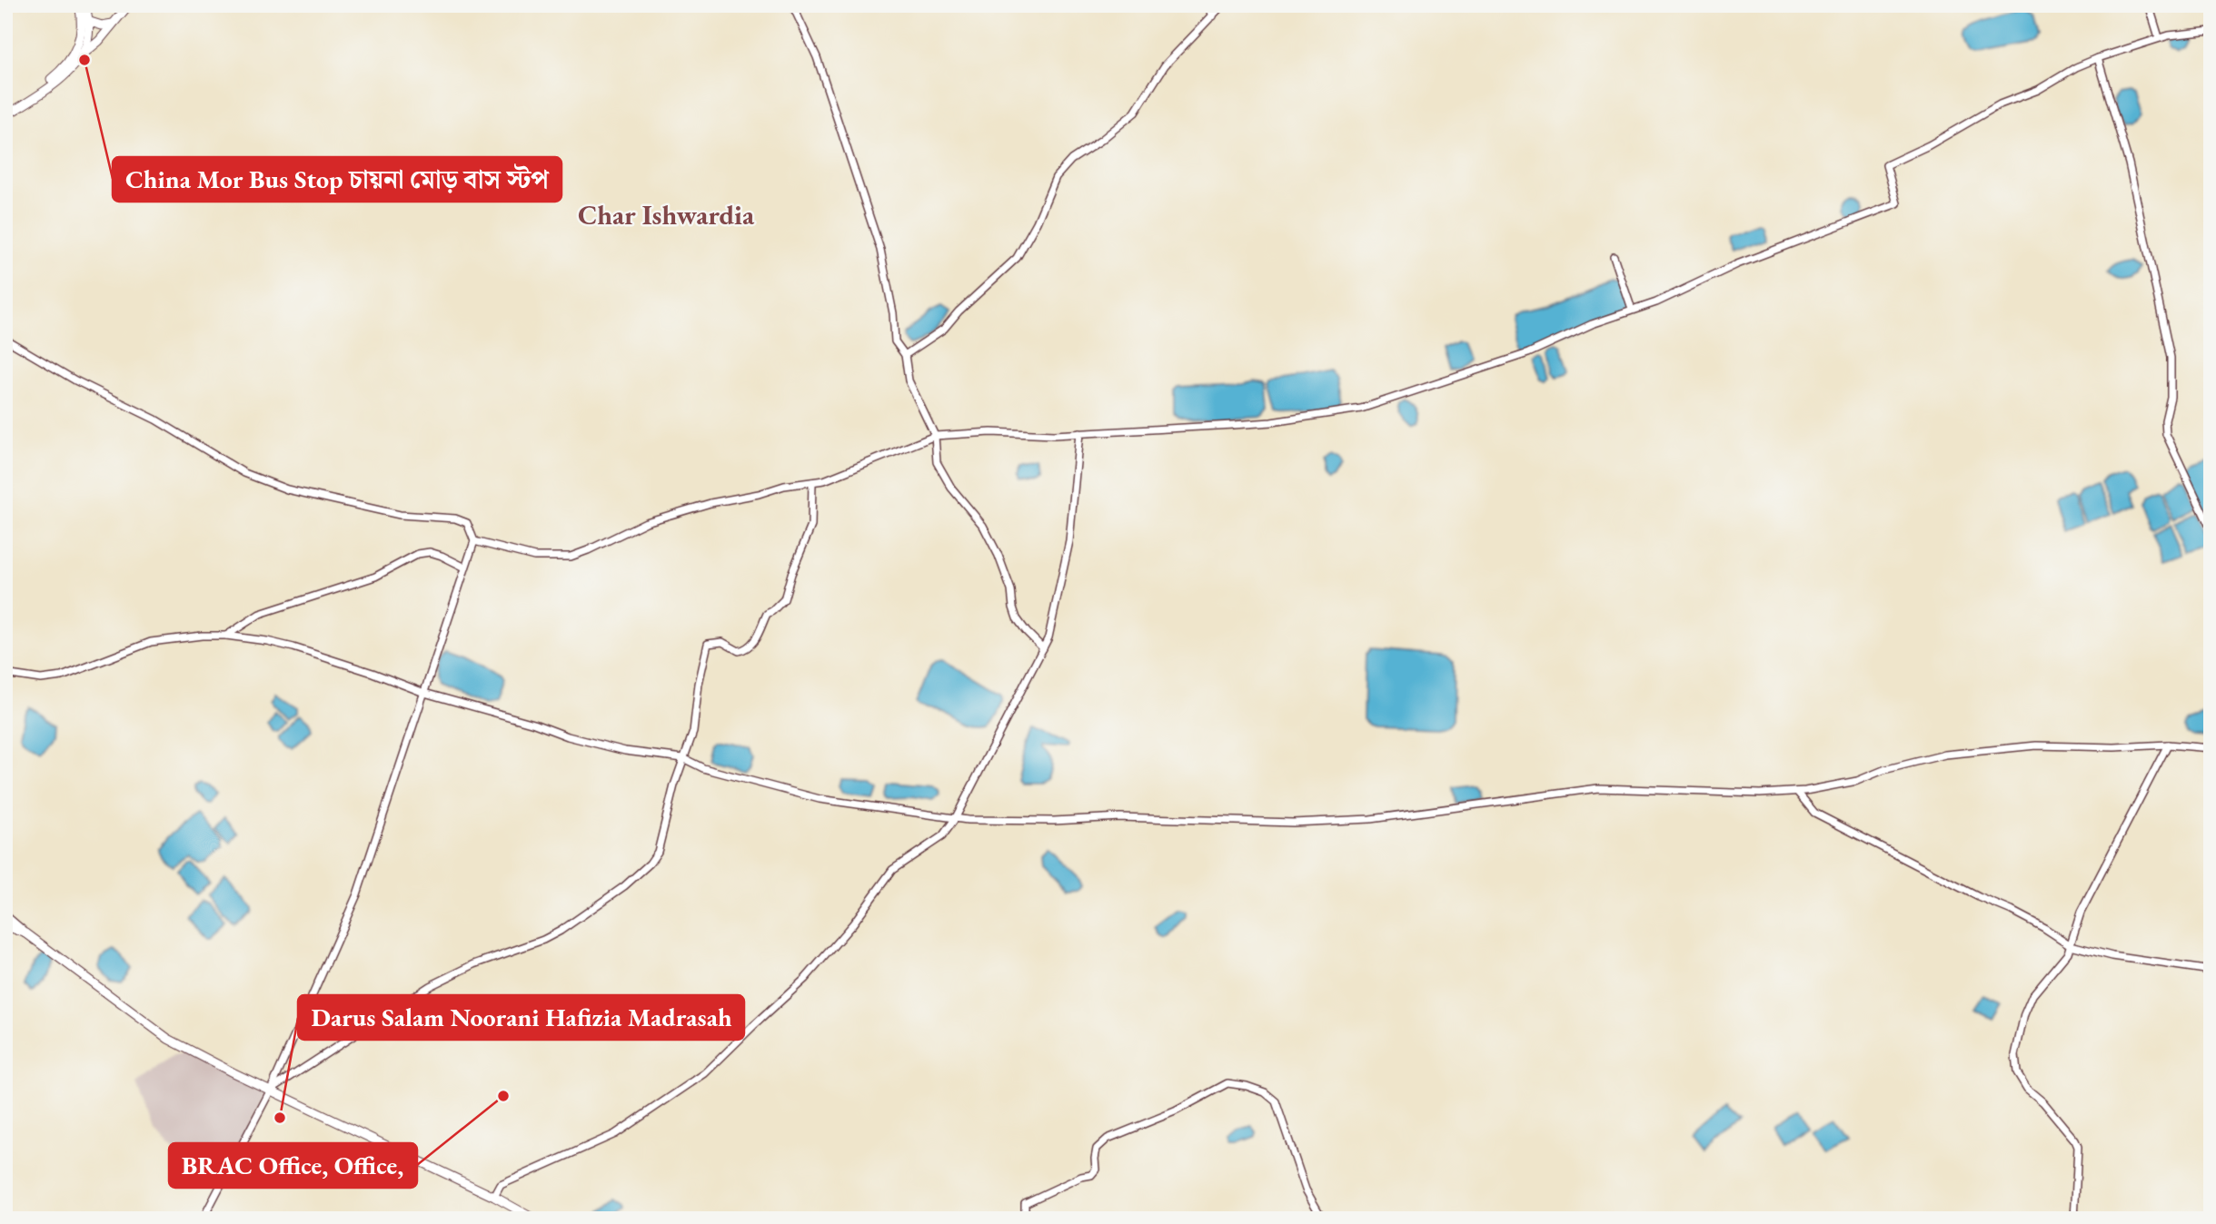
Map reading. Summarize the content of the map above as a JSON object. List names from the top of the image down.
{
  "districts": ["Char Ishwardia"],
  "places": ["China Mor Bus Stop চায়না মোড় বাস স্টপ", "BRAC Office, Office,", "Darus Salam Noorani Hafizia Madrasah"]
}
